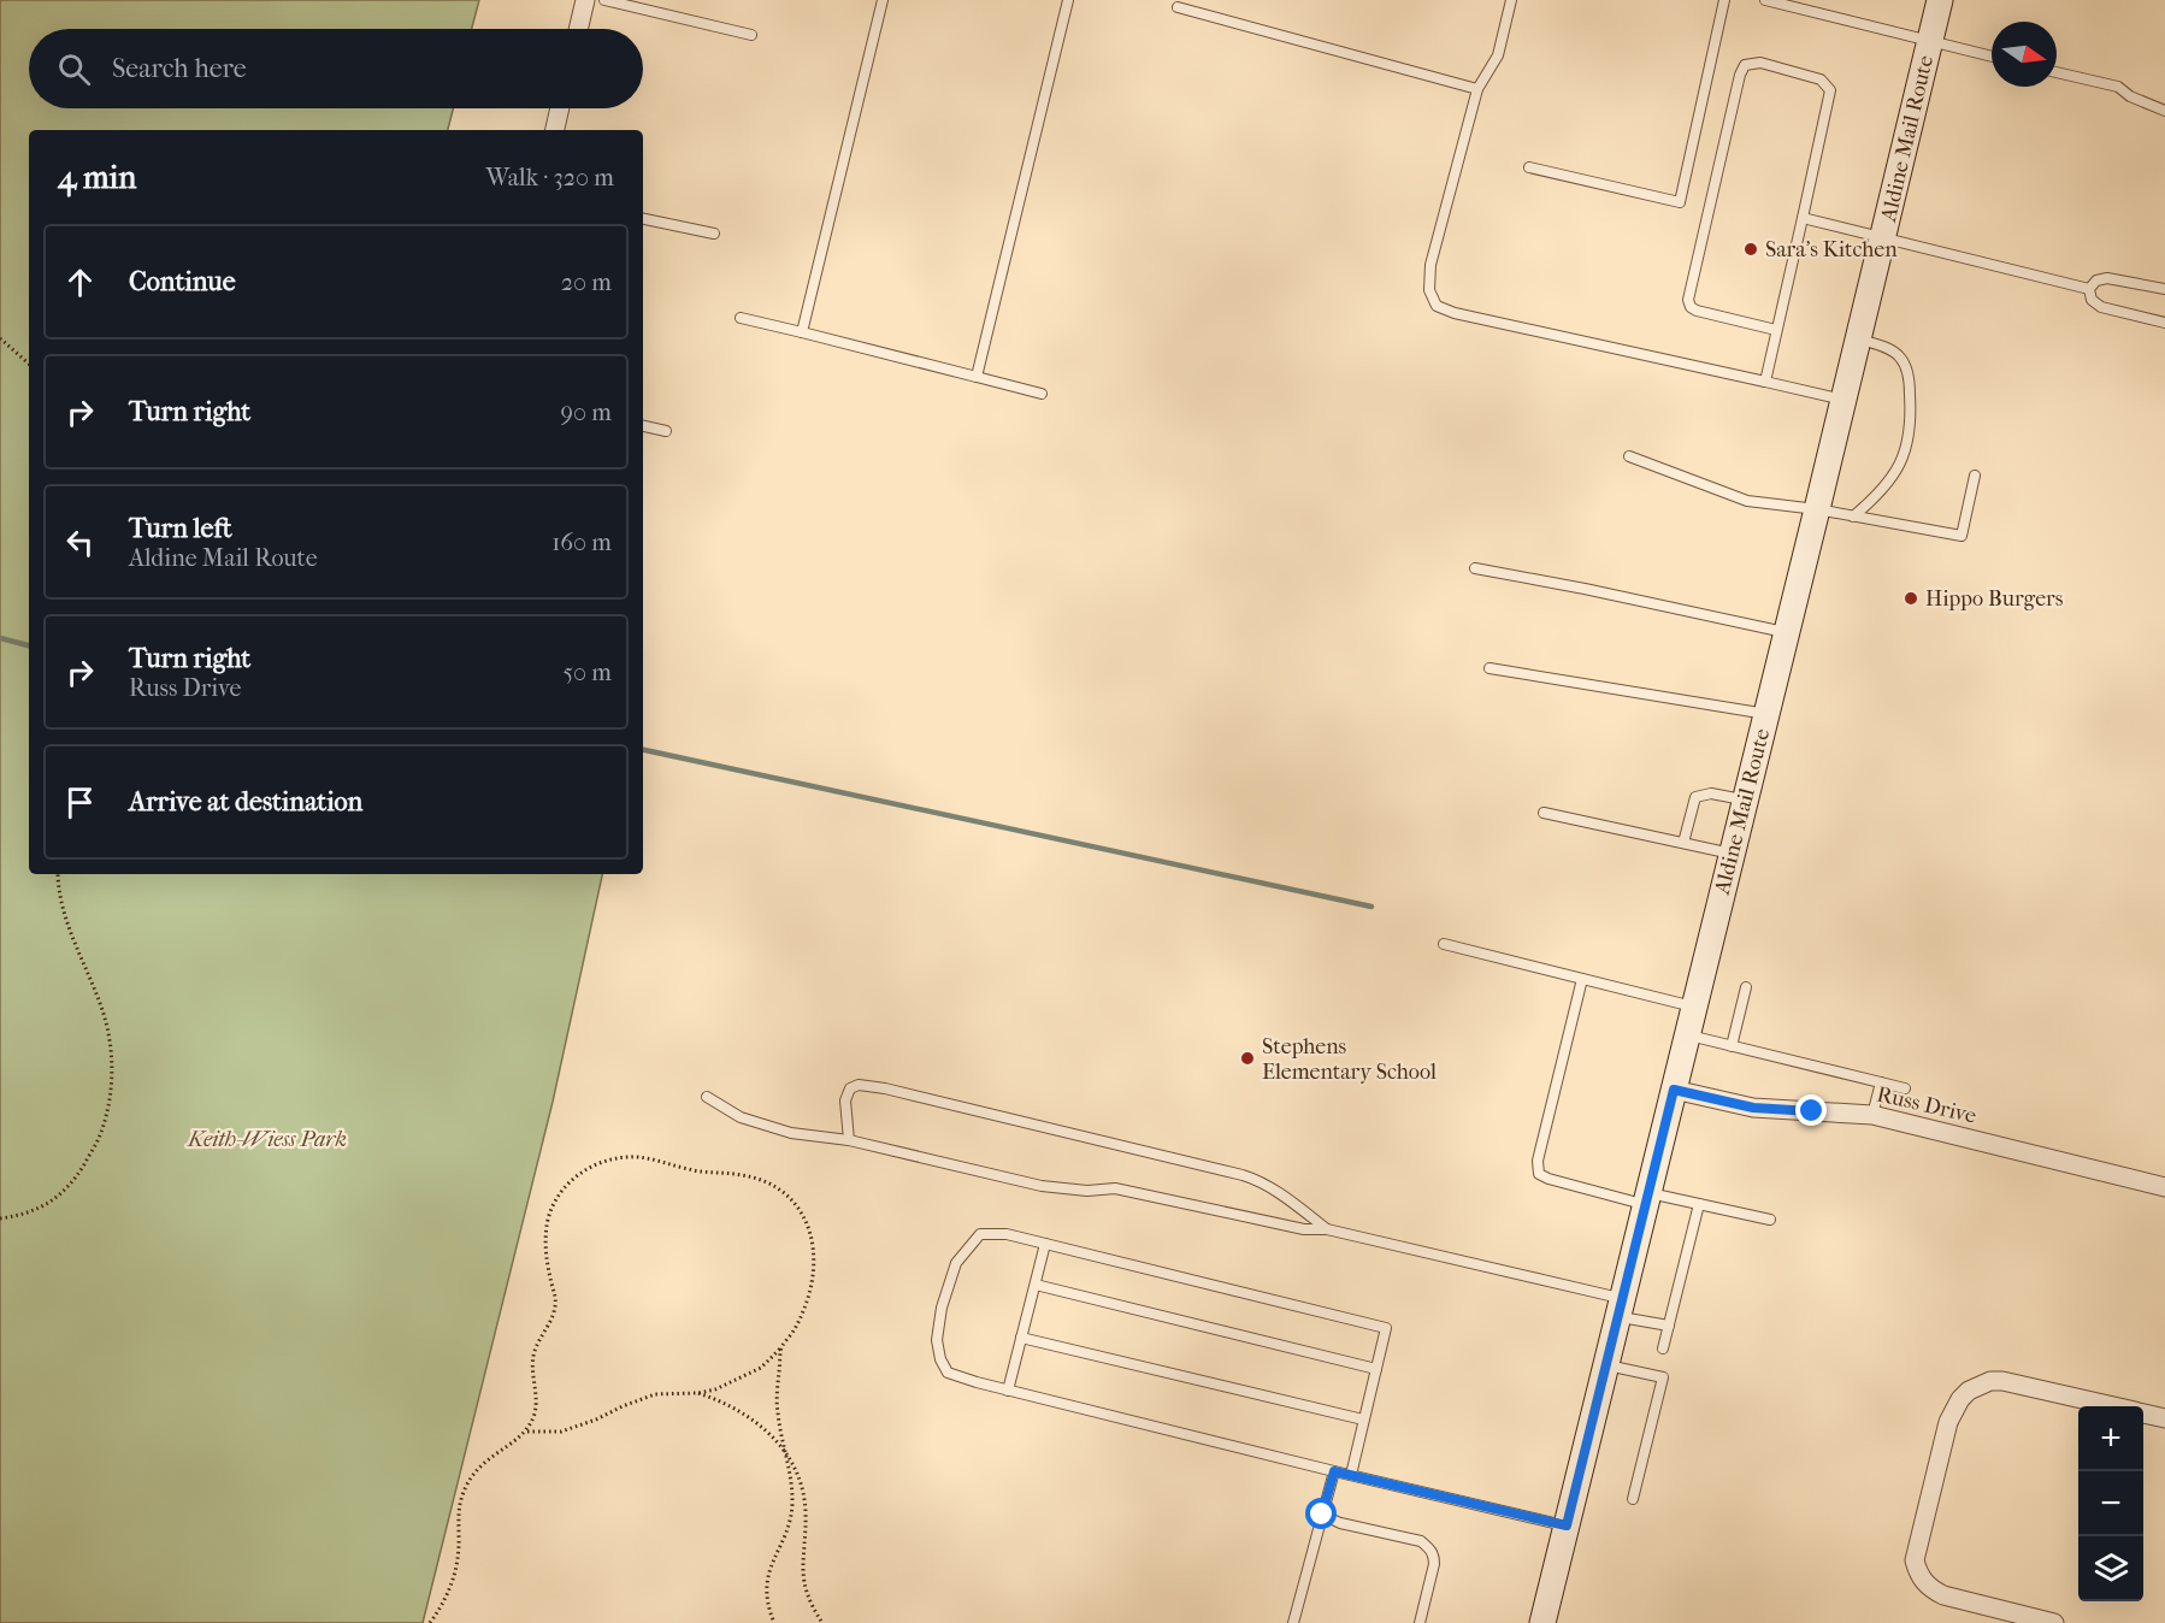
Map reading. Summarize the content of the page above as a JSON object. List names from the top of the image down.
{
  "streets": {
    "main road": ["Aldine Mail Route"],
    "street": ["Russ Drive"]
  },
  "crossings": [
    ["Aldine Mail Route", "Russ Drive"]
  ],
  "parks": ["Keith-Wiess Park"],
  "places": ["Sara's Kitchen", "Hippo Burgers", "Stephens Elementary School"],
  "north": "right",
  "page": {
    "search": "Search here",
    "heading": ["4 min", "Walk · 320 m"],
    "list": [
      ["Continue", "20 m"],
      ["Turn right", "90 m"],
      ["Turn left", "Aldine Mail Route", "160 m"],
      ["Turn right", "Russ Drive", "50 m"],
      "Arrive at destination"
    ],
    "map_buttons": ["+", "−"]
  }
}
